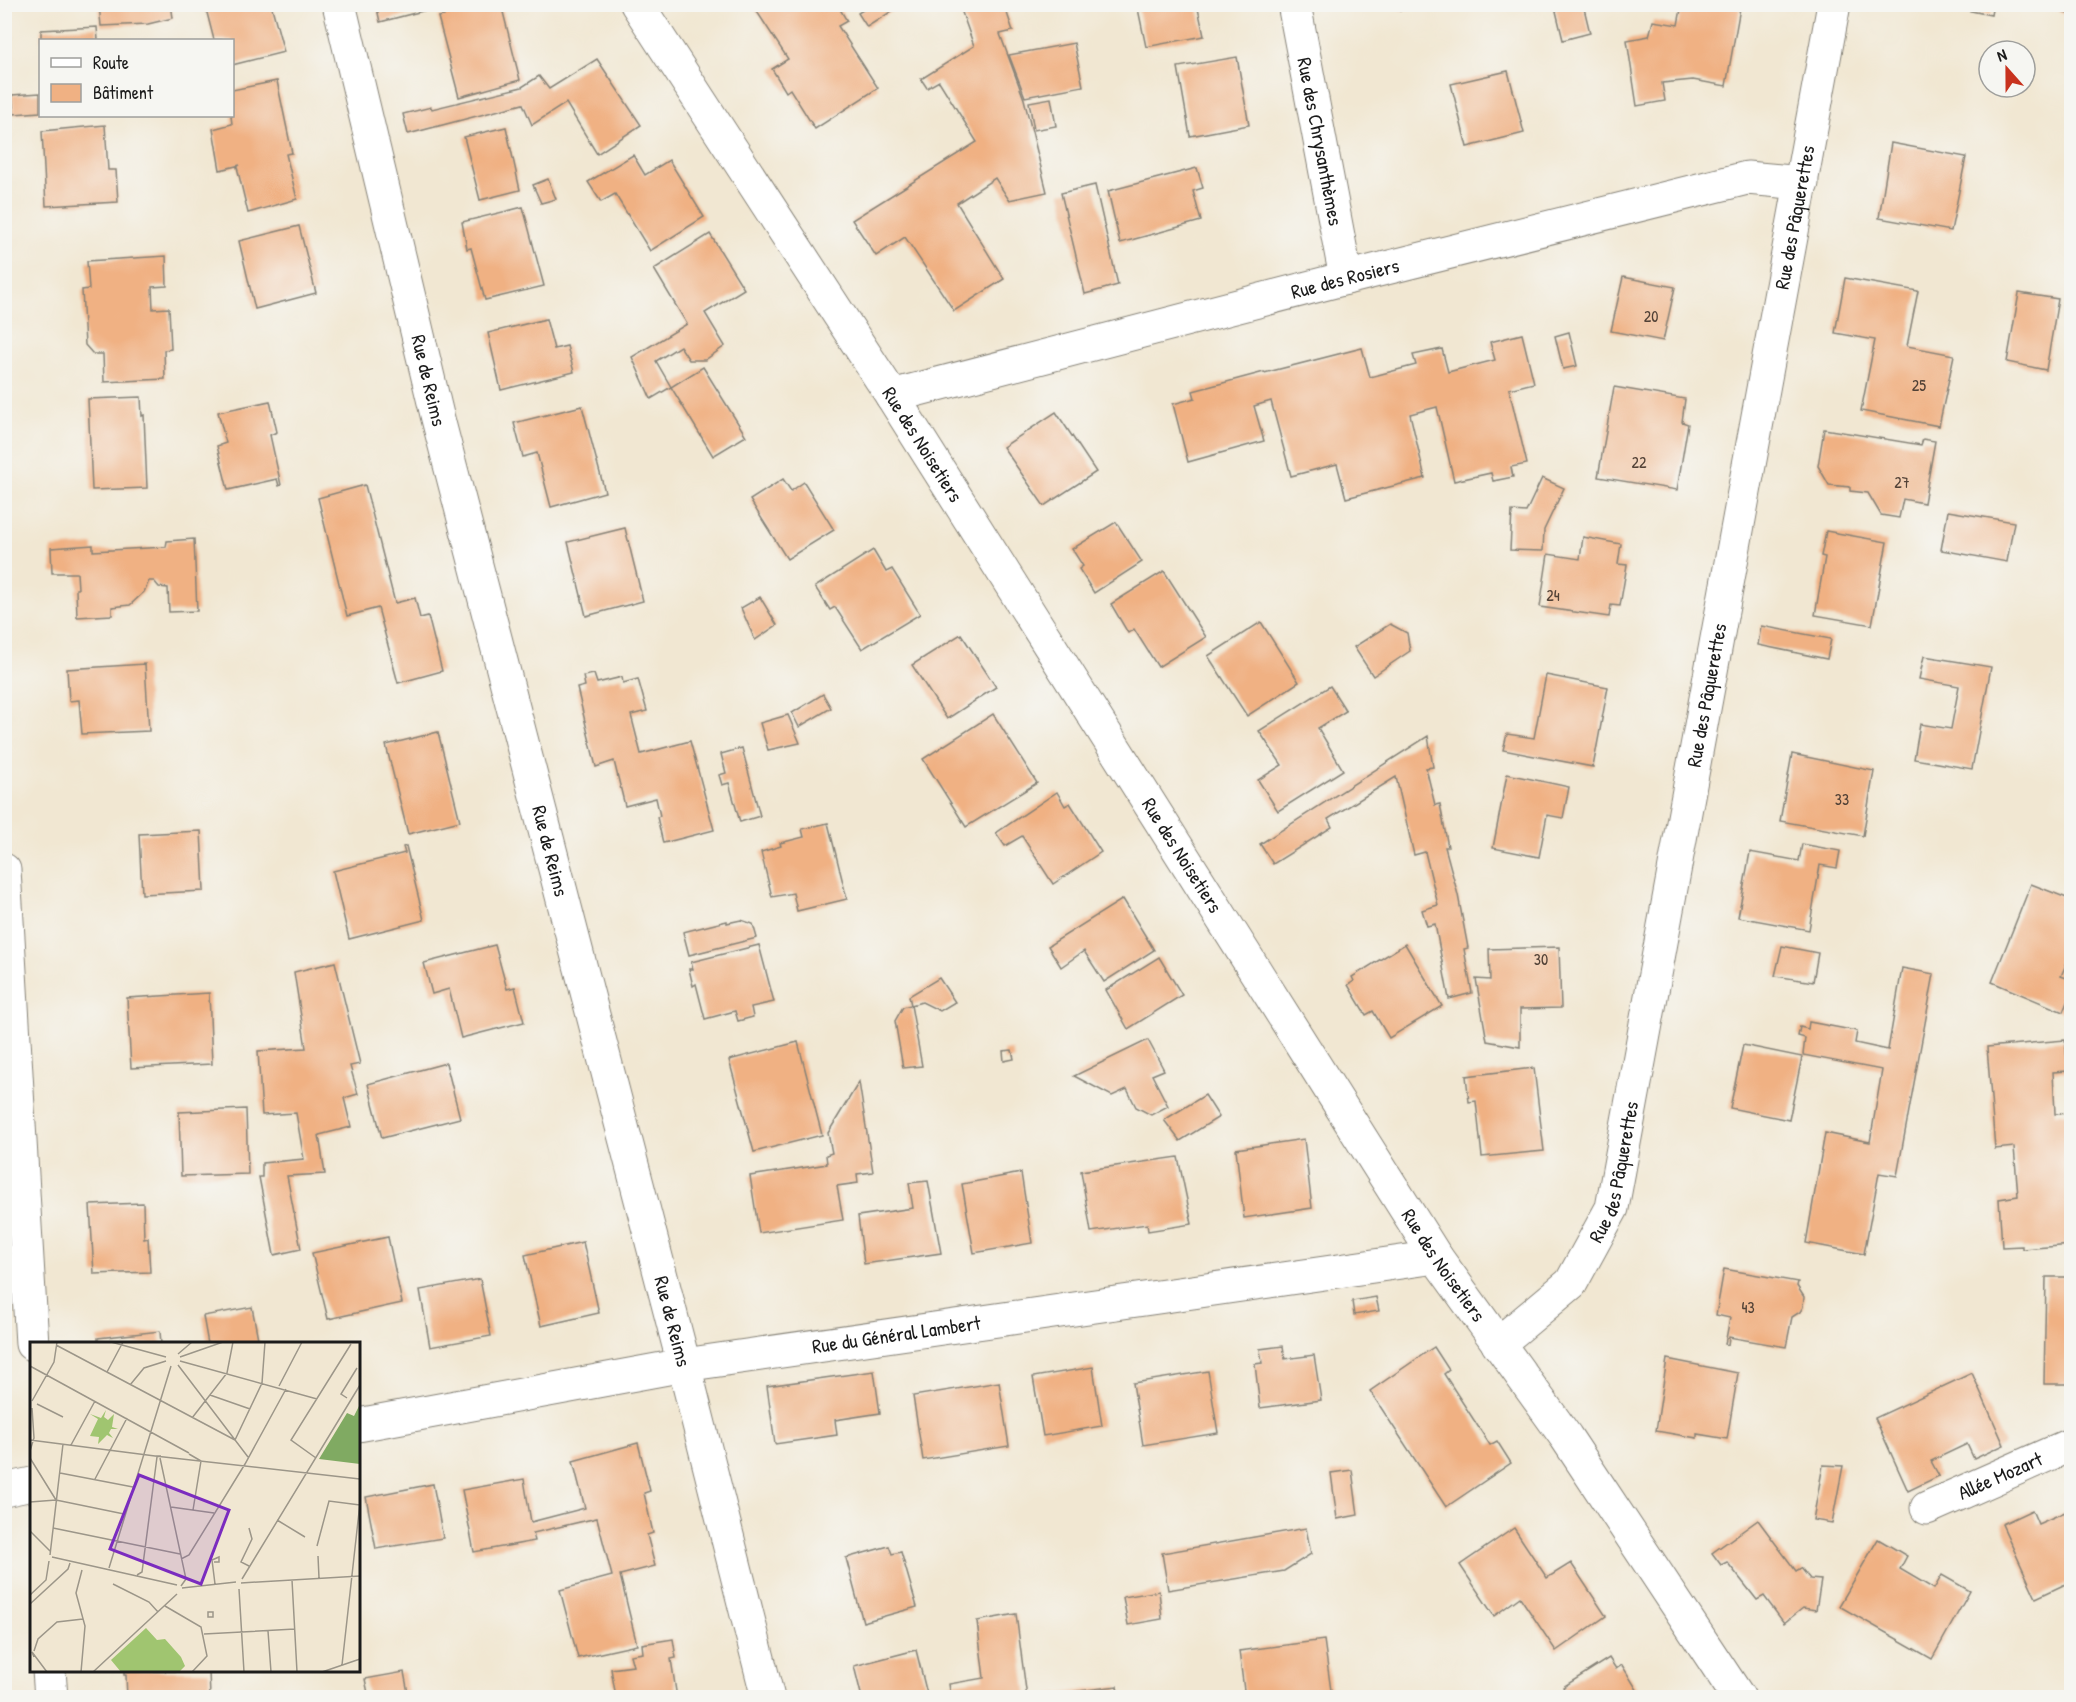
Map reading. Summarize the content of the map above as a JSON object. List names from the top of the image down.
{
  "streets": {
    "street": [
      "Rue des Chrysanthèmes",
      "Rue des Pâquerettes",
      "Rue des Rosiers",
      "Rue de Reims",
      "Rue des Noisetiers",
      "Rue du Général Lambert",
      "Allée Mozart"
    ]
  },
  "crossings": [
    ["Rue des Chrysanthèmes", "Rue des Rosiers"],
    ["Rue des Pâquerettes", "Rue des Rosiers"],
    ["Rue des Pâquerettes", "Rue des Noisetiers"],
    ["Rue des Rosiers", "Rue des Noisetiers"],
    ["Rue de Reims", "Rue du Général Lambert"],
    ["Rue des Noisetiers", "Rue du Général Lambert"]
  ],
  "house_numbers": [
    "20",
    "25",
    "22",
    "27",
    "24",
    "33",
    "30",
    "43"
  ],
  "legend": ["Route", "Bâtiment"],
  "north": "top"
}
